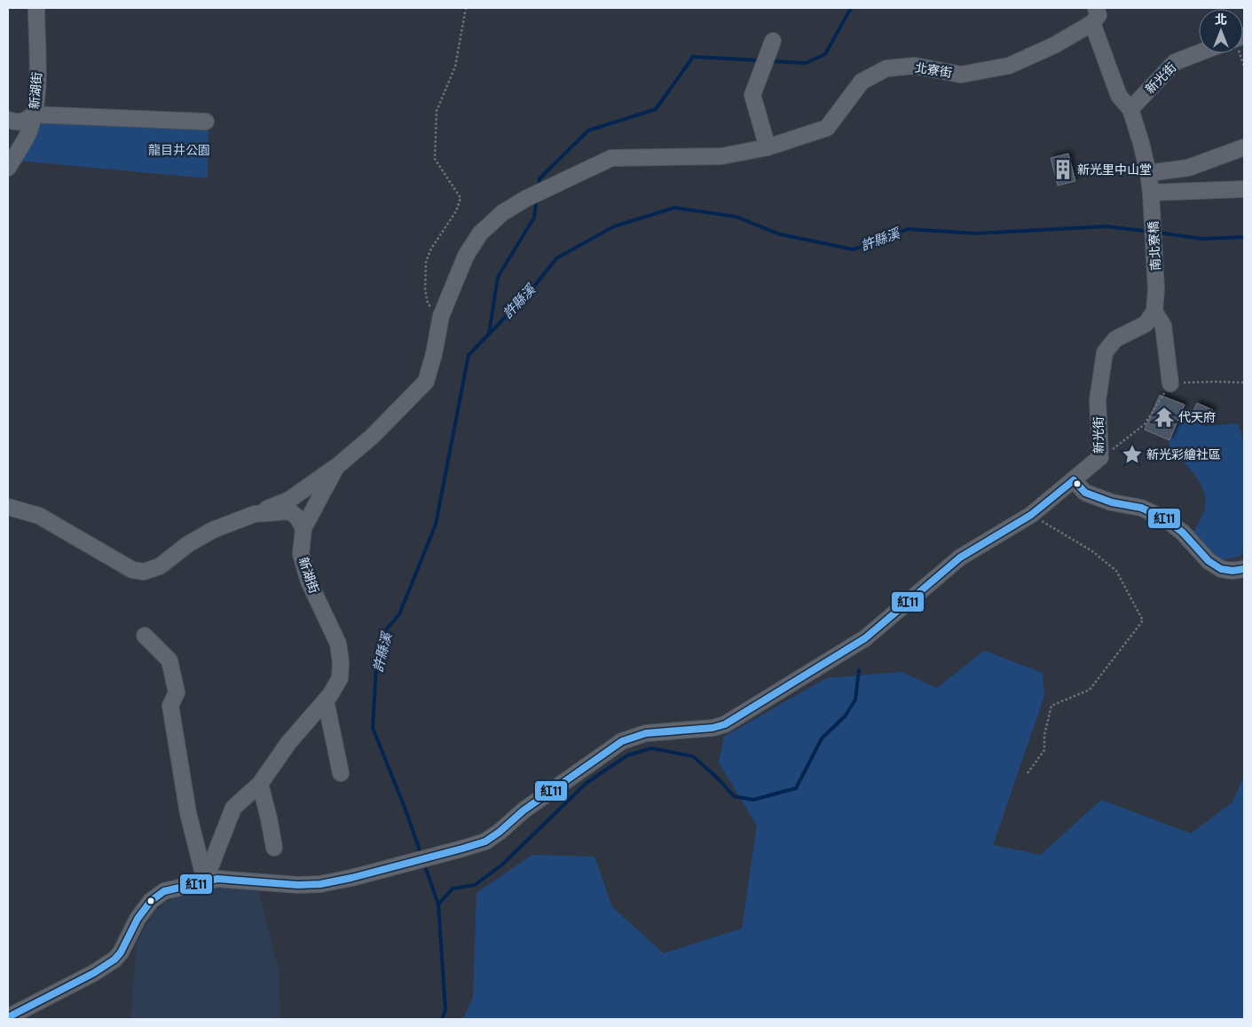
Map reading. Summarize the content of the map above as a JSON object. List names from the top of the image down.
{
  "streets": {
    "street": [
      "北寮街",
      "新光街",
      "新湖街",
      "南北寮橋"
    ]
  },
  "crossings": [
    ["北寮街", "新湖街"],
    ["新光街", "新湖街"],
    ["新光街", "南北寮橋"]
  ],
  "water": ["許縣溪"],
  "parks": ["龍目井公園"],
  "places": {
    "building": ["新光里中山堂"],
    "temple": ["代天府"],
    "place": ["新光彩繪社區"]
  },
  "lines": ["transit line 紅11"],
  "north": "top"
}
